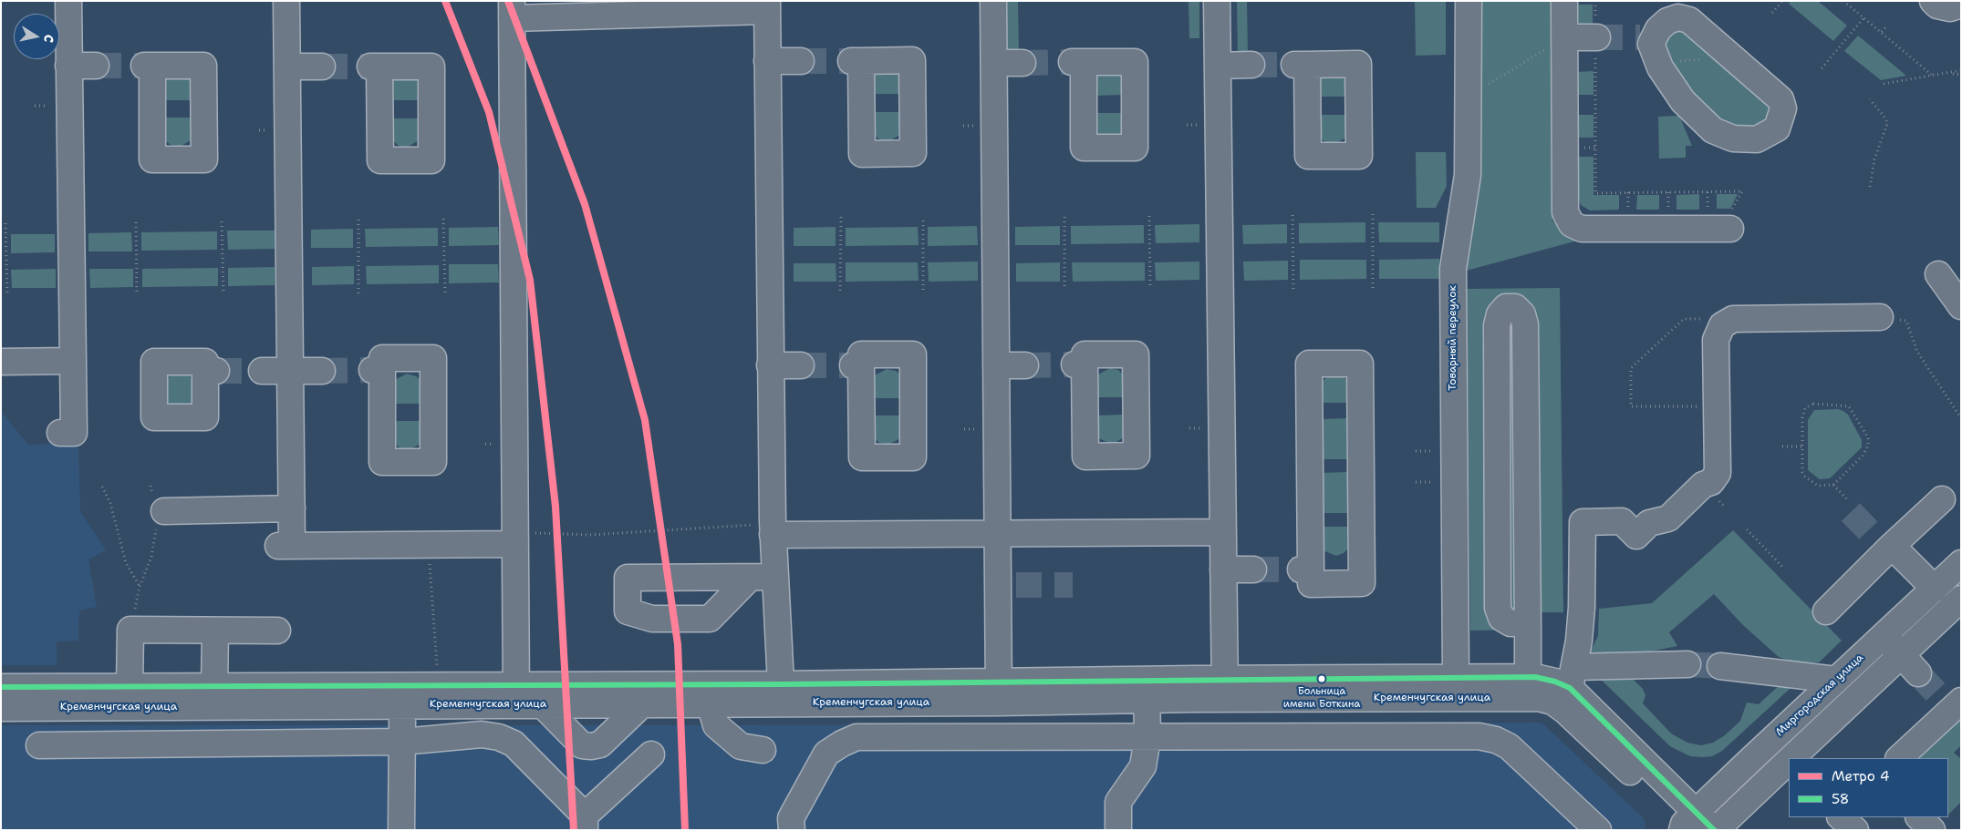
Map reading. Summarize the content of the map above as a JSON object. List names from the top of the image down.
{
  "streets": {
    "street": ["Товарный переулок", "Миргородская улица", "Кременчугская улица"]
  },
  "crossings": [
    ["Товарный переулок", "Кременчугская улица"],
    ["Миргородская улица", "Кременчугская улица"]
  ],
  "places": ["Больница имени Боткина"],
  "lines": ["metro line 4", "transit line 58"],
  "legend": ["Метро 4", "58"],
  "north": "right"
}
